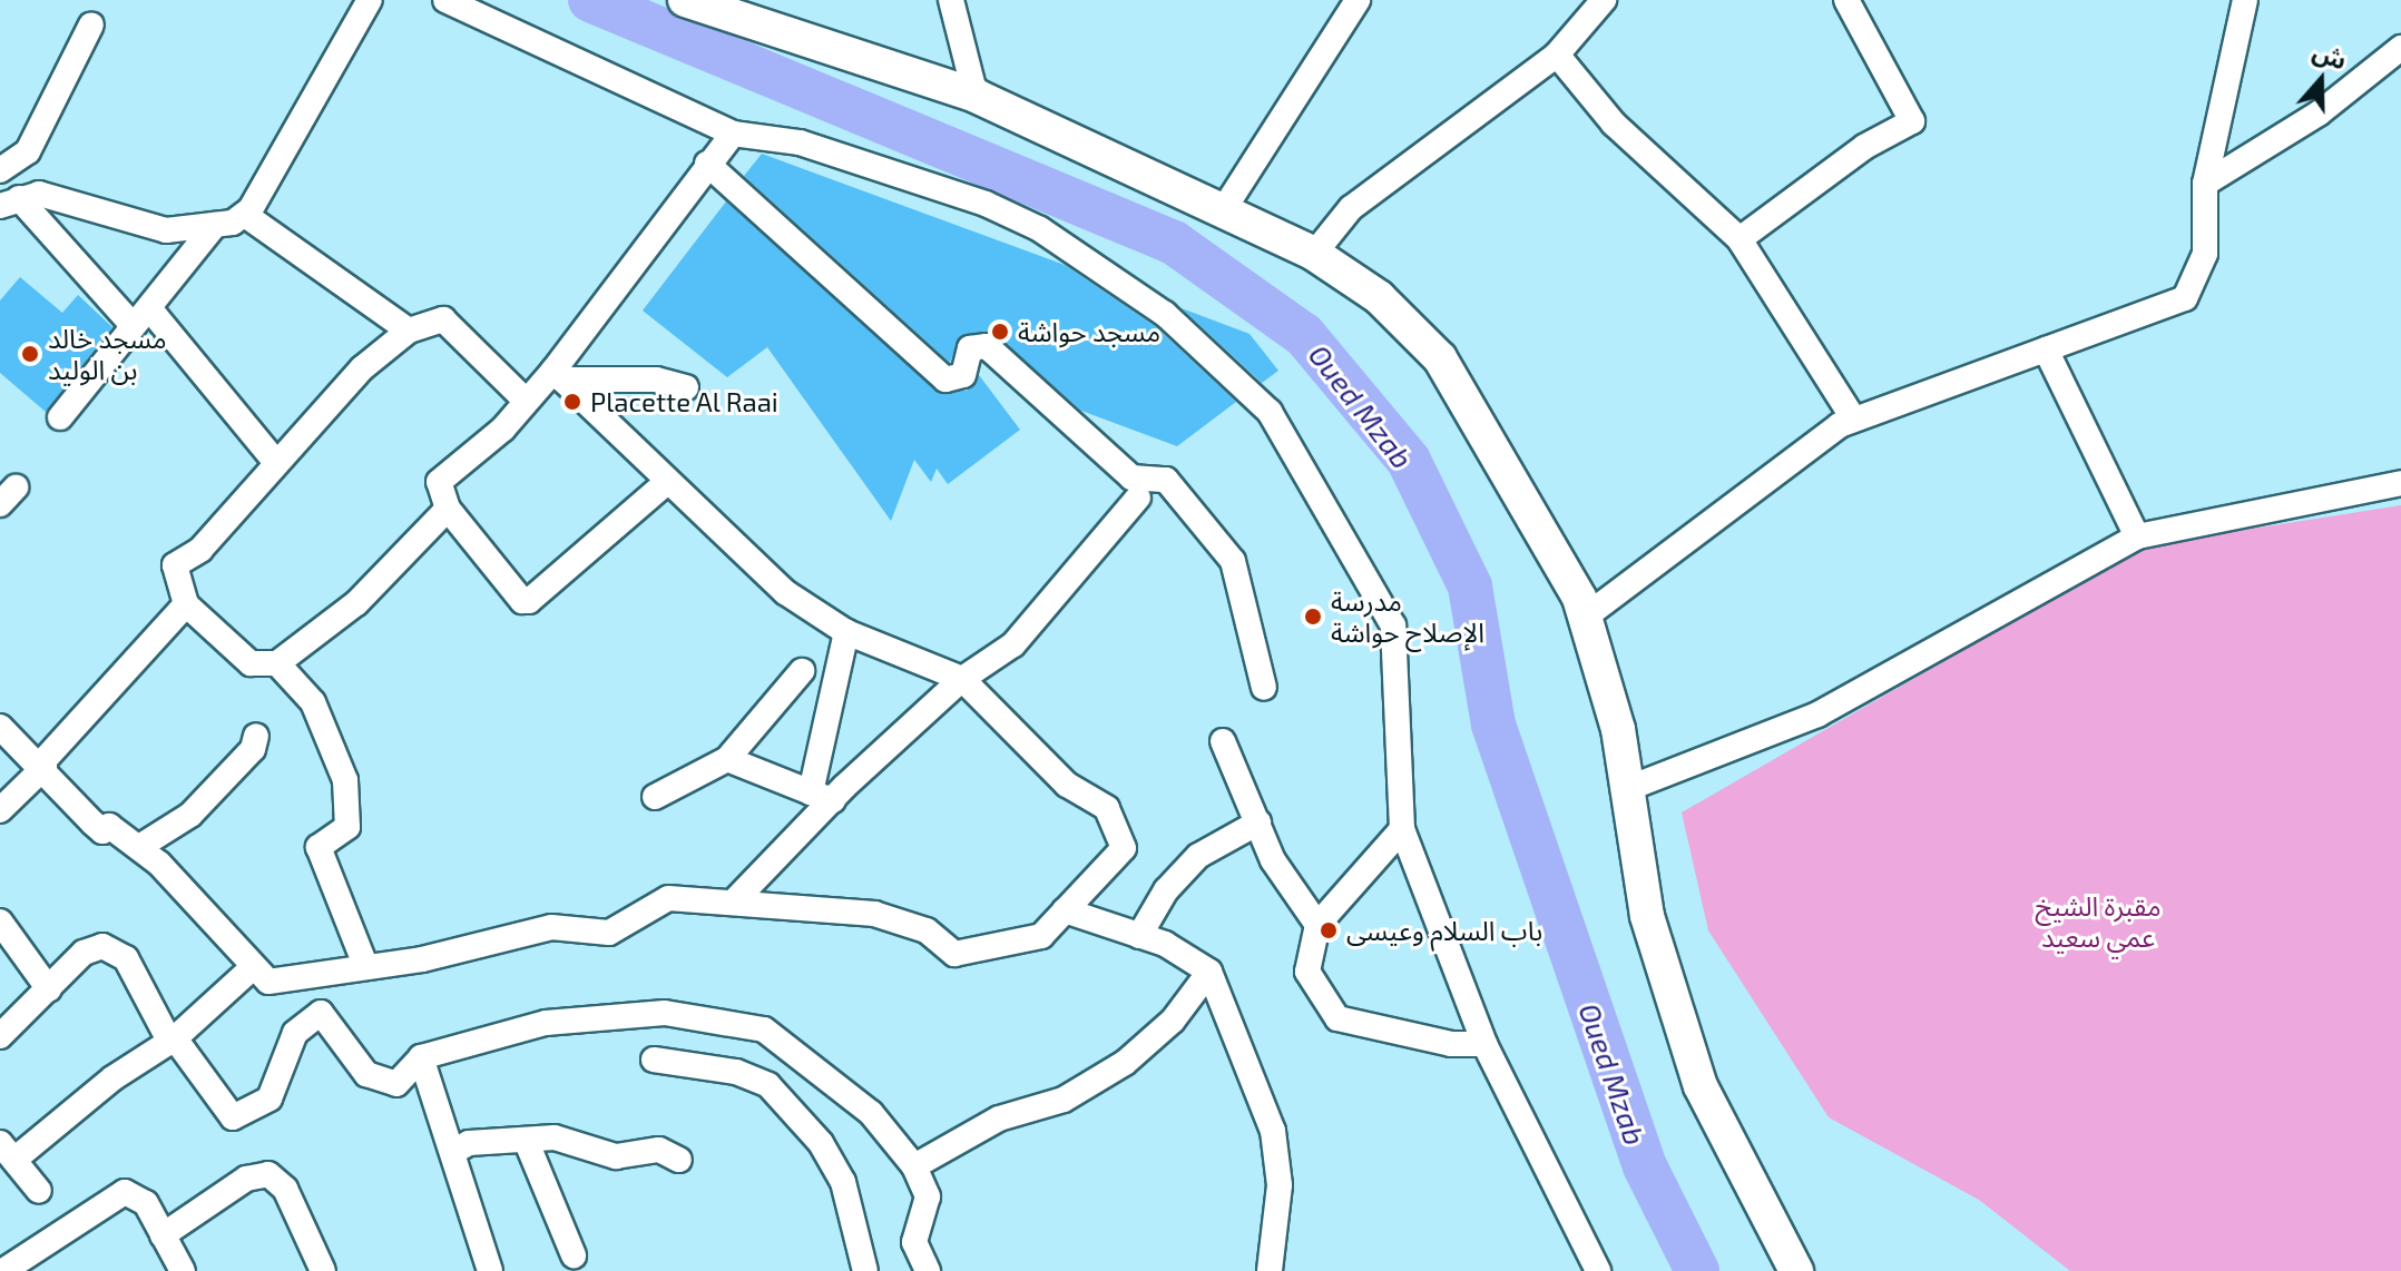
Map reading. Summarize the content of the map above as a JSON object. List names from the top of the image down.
{
  "water": ["Oued Mzab"],
  "parks": ["مقبرة الشيخ عمي سعيد"],
  "places": [
    "مسجد حواشة",
    "مسجد خالد بن الوليد",
    "Placette Al Raai",
    "مدرسة الإصلاح حواشة",
    "باب السلام وعيسى"
  ],
  "north": "top"
}
